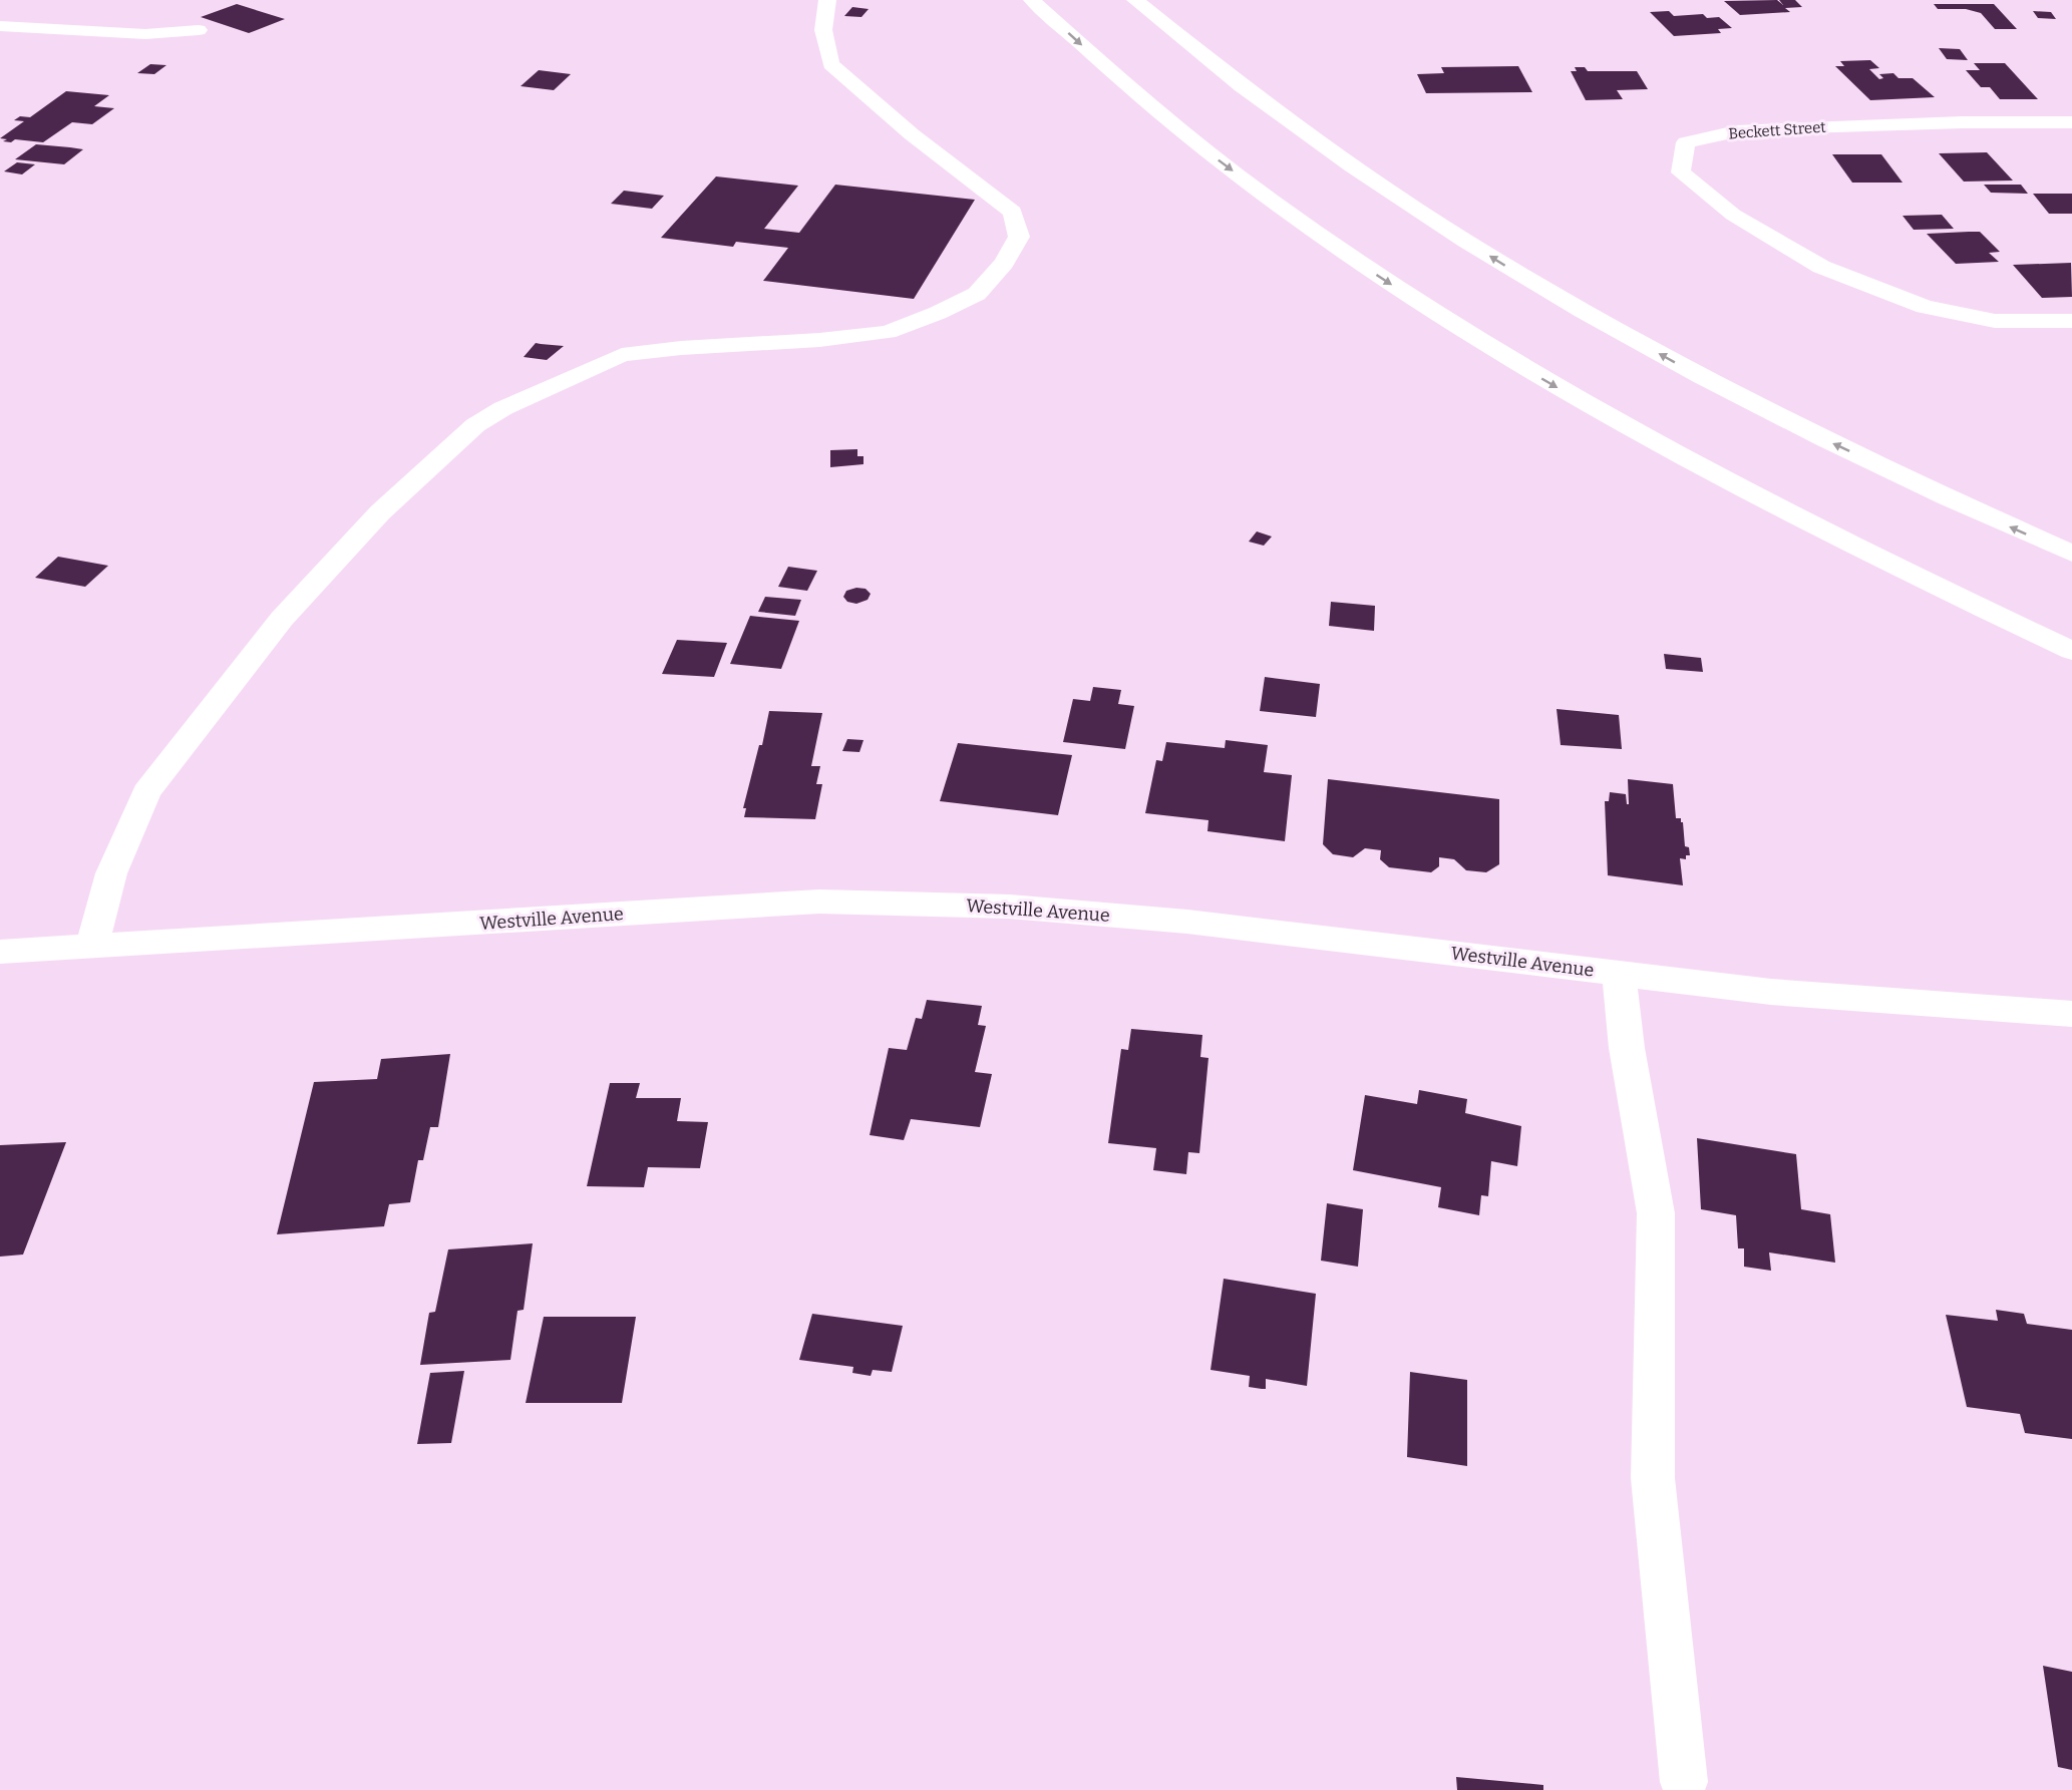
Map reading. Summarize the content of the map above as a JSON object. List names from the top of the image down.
{
  "streets": {
    "main road": ["Beckett Street", "Westville Avenue"]
  }
}
